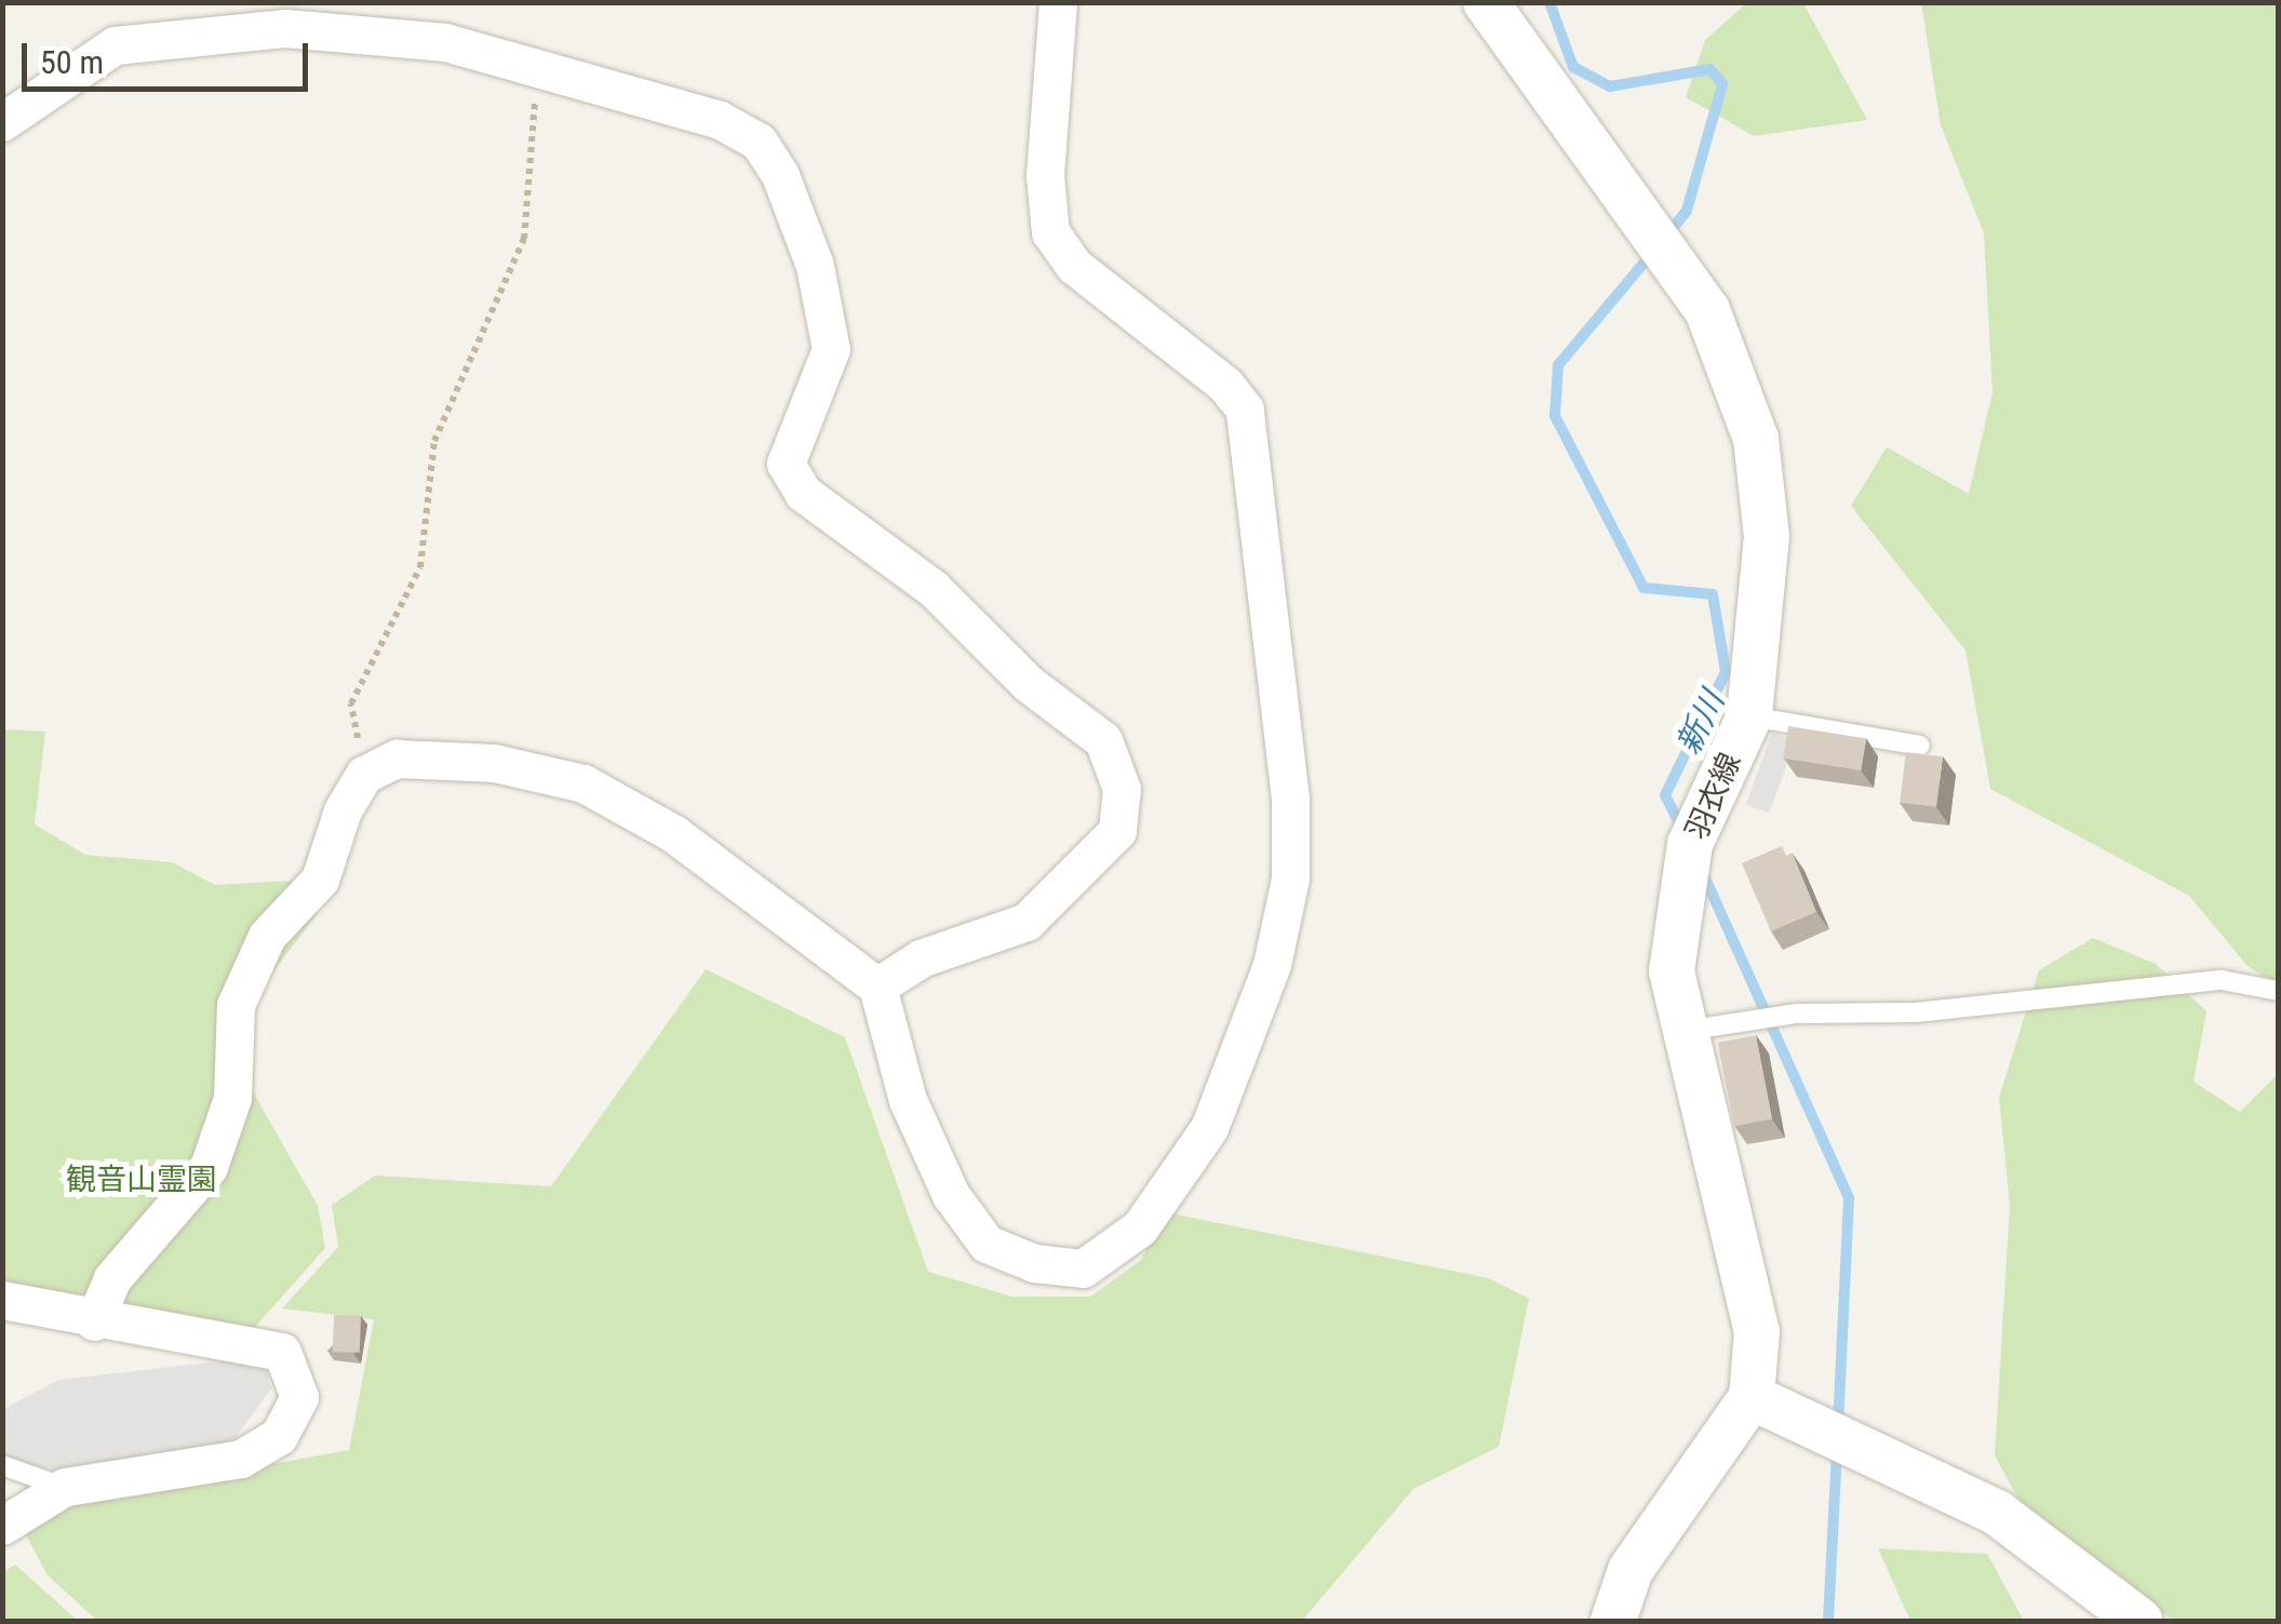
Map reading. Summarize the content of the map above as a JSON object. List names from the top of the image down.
{
  "streets": {
    "street": ["羽衣線"]
  },
  "water": ["新川"],
  "parks": ["観音山霊園"],
  "scale_bar": "50 m"
}
